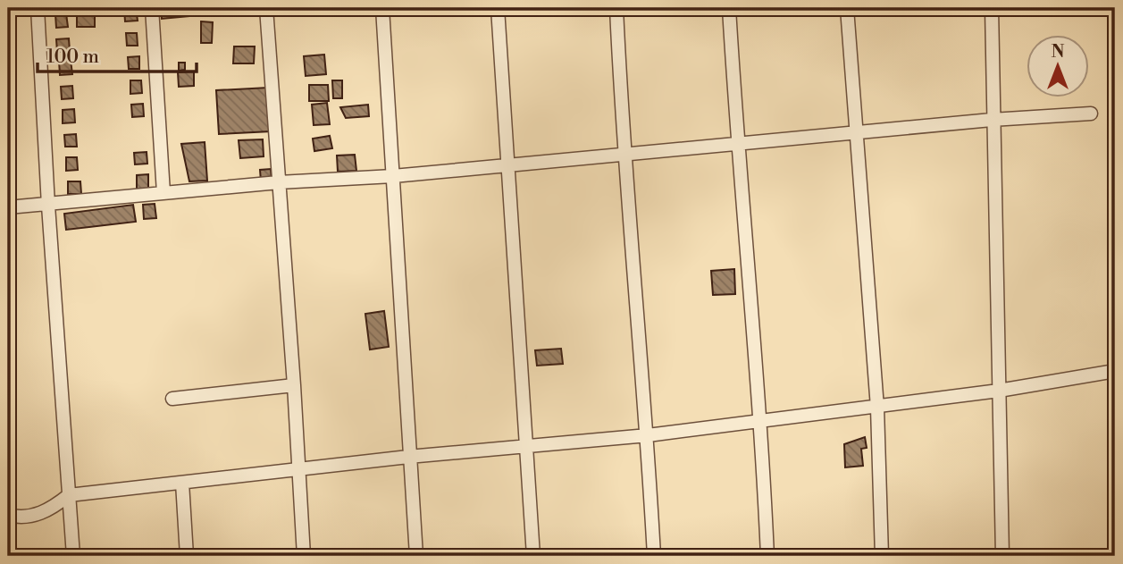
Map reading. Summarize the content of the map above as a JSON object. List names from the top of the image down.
{
  "scale_bar": "100 m",
  "north": "top"
}
